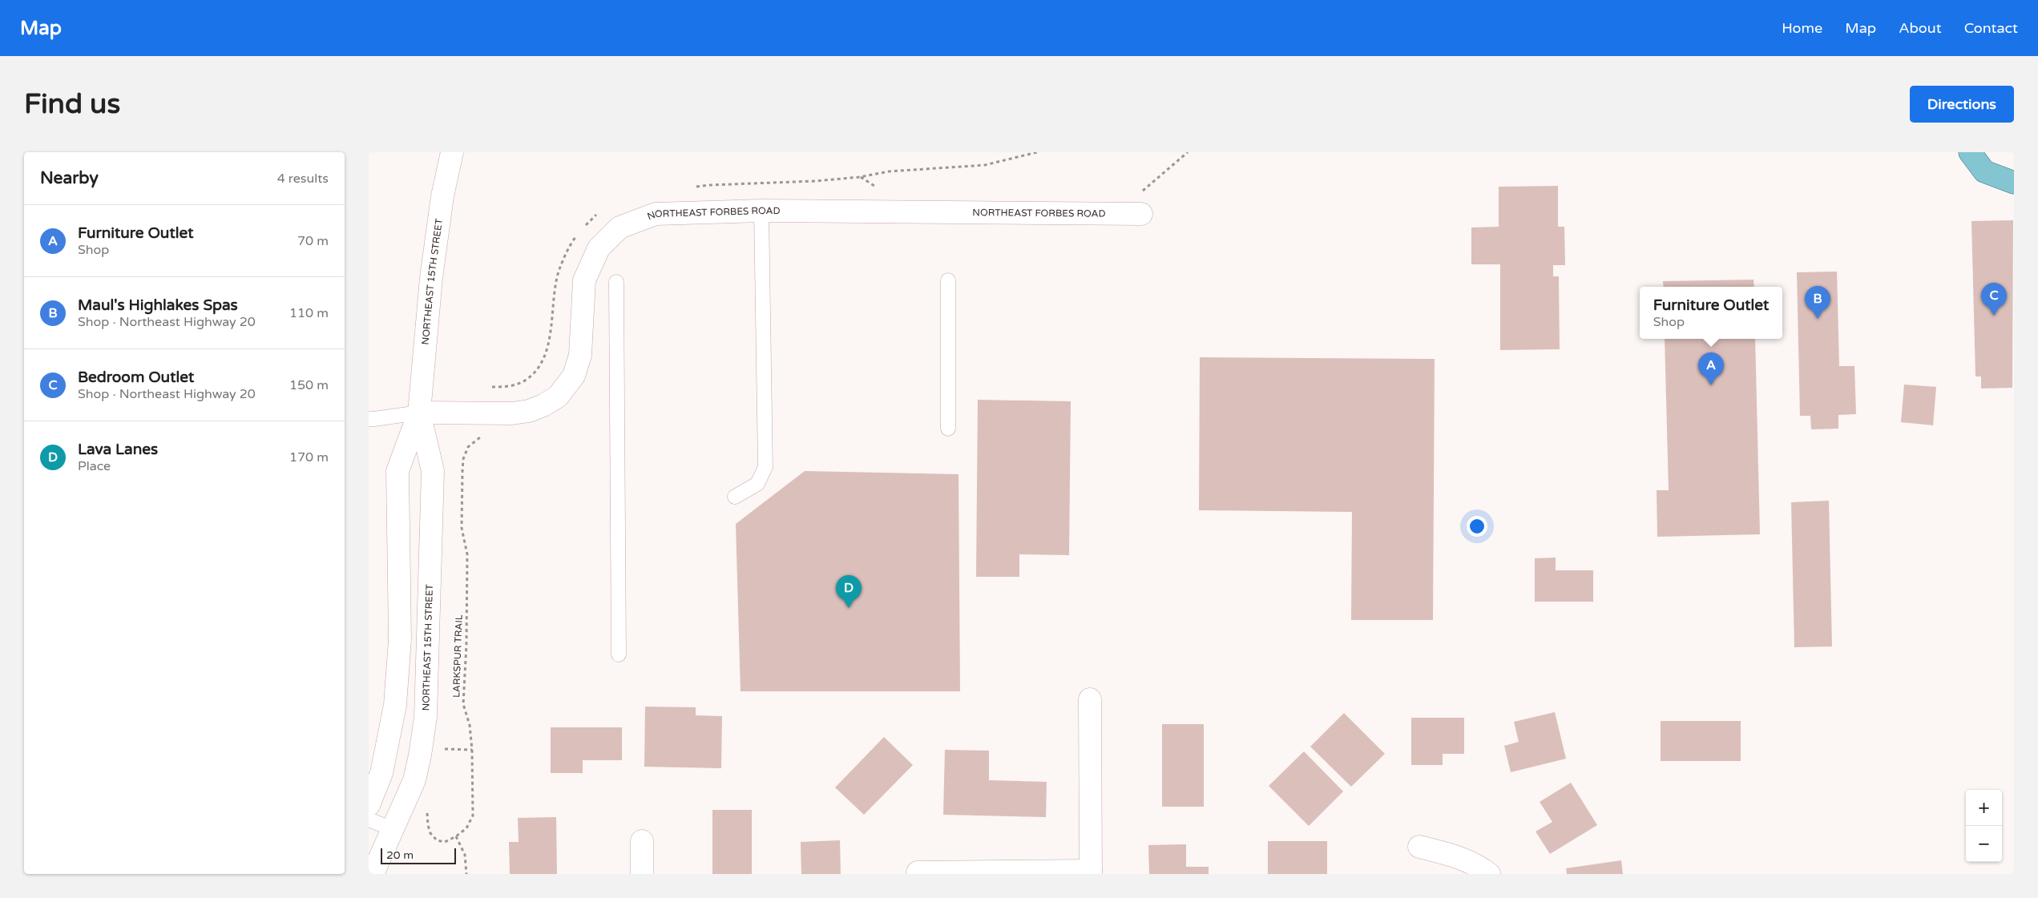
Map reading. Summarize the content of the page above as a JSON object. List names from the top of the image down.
{
  "streets": {
    "street": ["NORTHEAST FORBES ROAD", "NORTHEAST 15TH STREET"],
    "path": ["LARKSPUR TRAIL"]
  },
  "crossings": [
    ["NORTHEAST FORBES ROAD", "NORTHEAST 15TH STREET"]
  ],
  "scale_bar": "20 m",
  "page": {
    "header": "Map",
    "nav": [
      "Home",
      "Map",
      "About",
      "Contact"
    ],
    "buttons": "Directions",
    "title": "Find us",
    "heading": ["Nearby", "4 results"],
    "list": [
      {
        "mark": "A",
        "name": "Furniture Outlet",
        "note": "Shop",
        "value": "70 m"
      },
      {
        "mark": "B",
        "name": "Maul's Highlakes Spas",
        "note": "Shop · Northeast Highway 20",
        "value": "110 m"
      },
      {
        "mark": "C",
        "name": "Bedroom Outlet",
        "note": "Shop · Northeast Highway 20",
        "value": "150 m"
      },
      {
        "mark": "D",
        "name": "Lava Lanes",
        "note": "Place",
        "value": "170 m"
      }
    ],
    "pins": [
      "C",
      "B",
      "A",
      "D"
    ],
    "popup": ["Furniture Outlet", "Shop"],
    "map_buttons": ["+", "−"],
    "scale": "20 m"
  }
}
